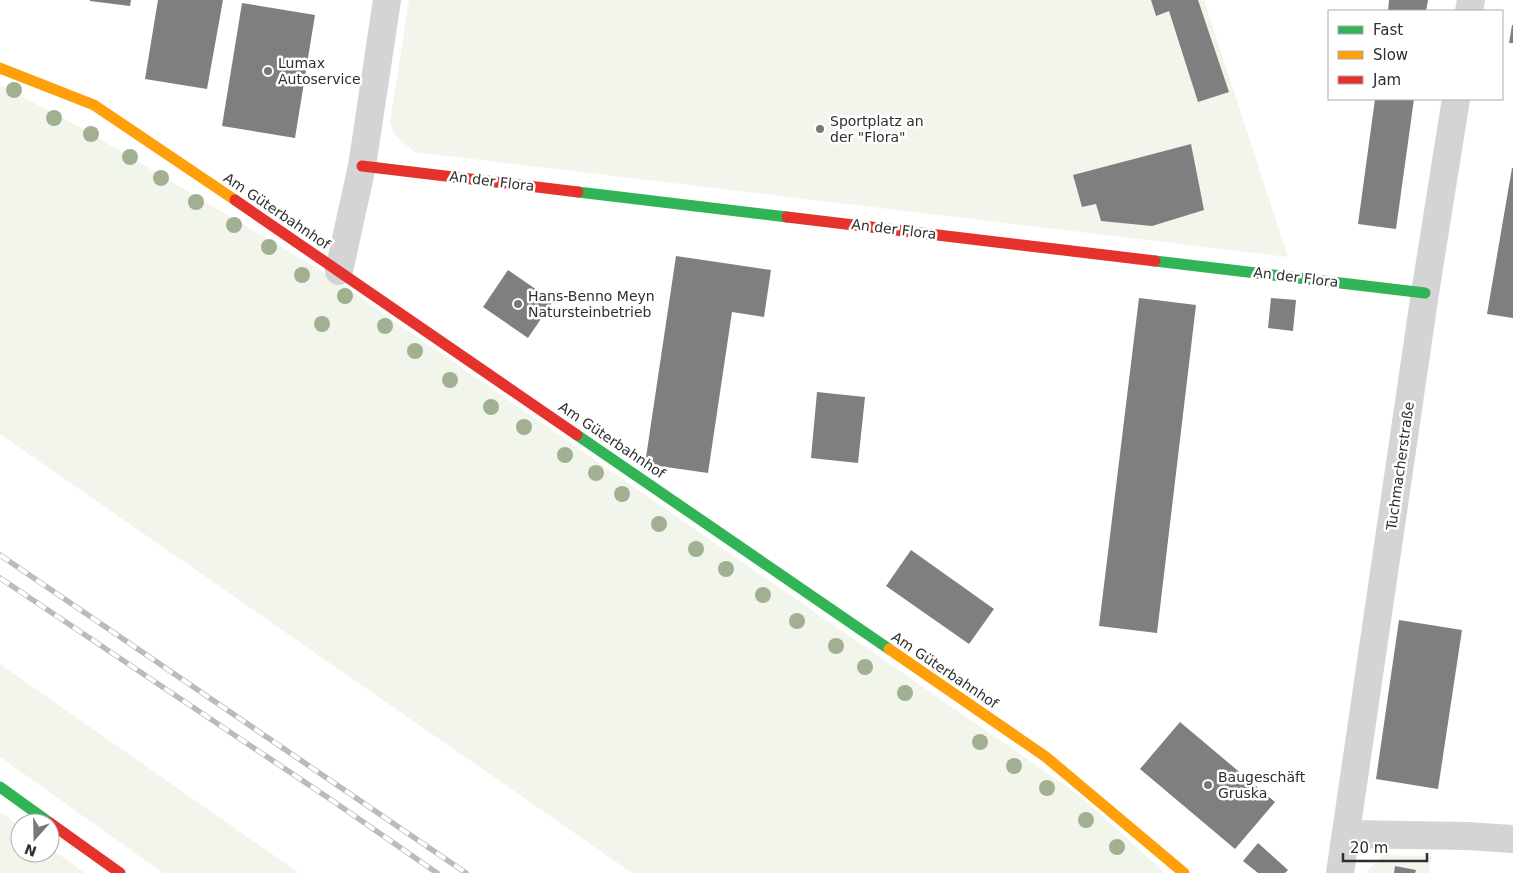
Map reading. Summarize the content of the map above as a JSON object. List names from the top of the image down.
{
  "streets": {
    "street": ["An der Flora", "Am Güterbahnhof", "Tuchmacherstraße"]
  },
  "crossings": [
    ["An der Flora", "Tuchmacherstraße"]
  ],
  "places": [
    "Lumax Autoservice",
    "Sportplatz an der \"Flora\"",
    "Hans-Benno Meyn Natursteinbetrieb",
    "Baugeschäft Gruska"
  ],
  "legend": ["Fast", "Slow", "Jam"],
  "scale_bar": "20 m",
  "north": "bottom"
}
